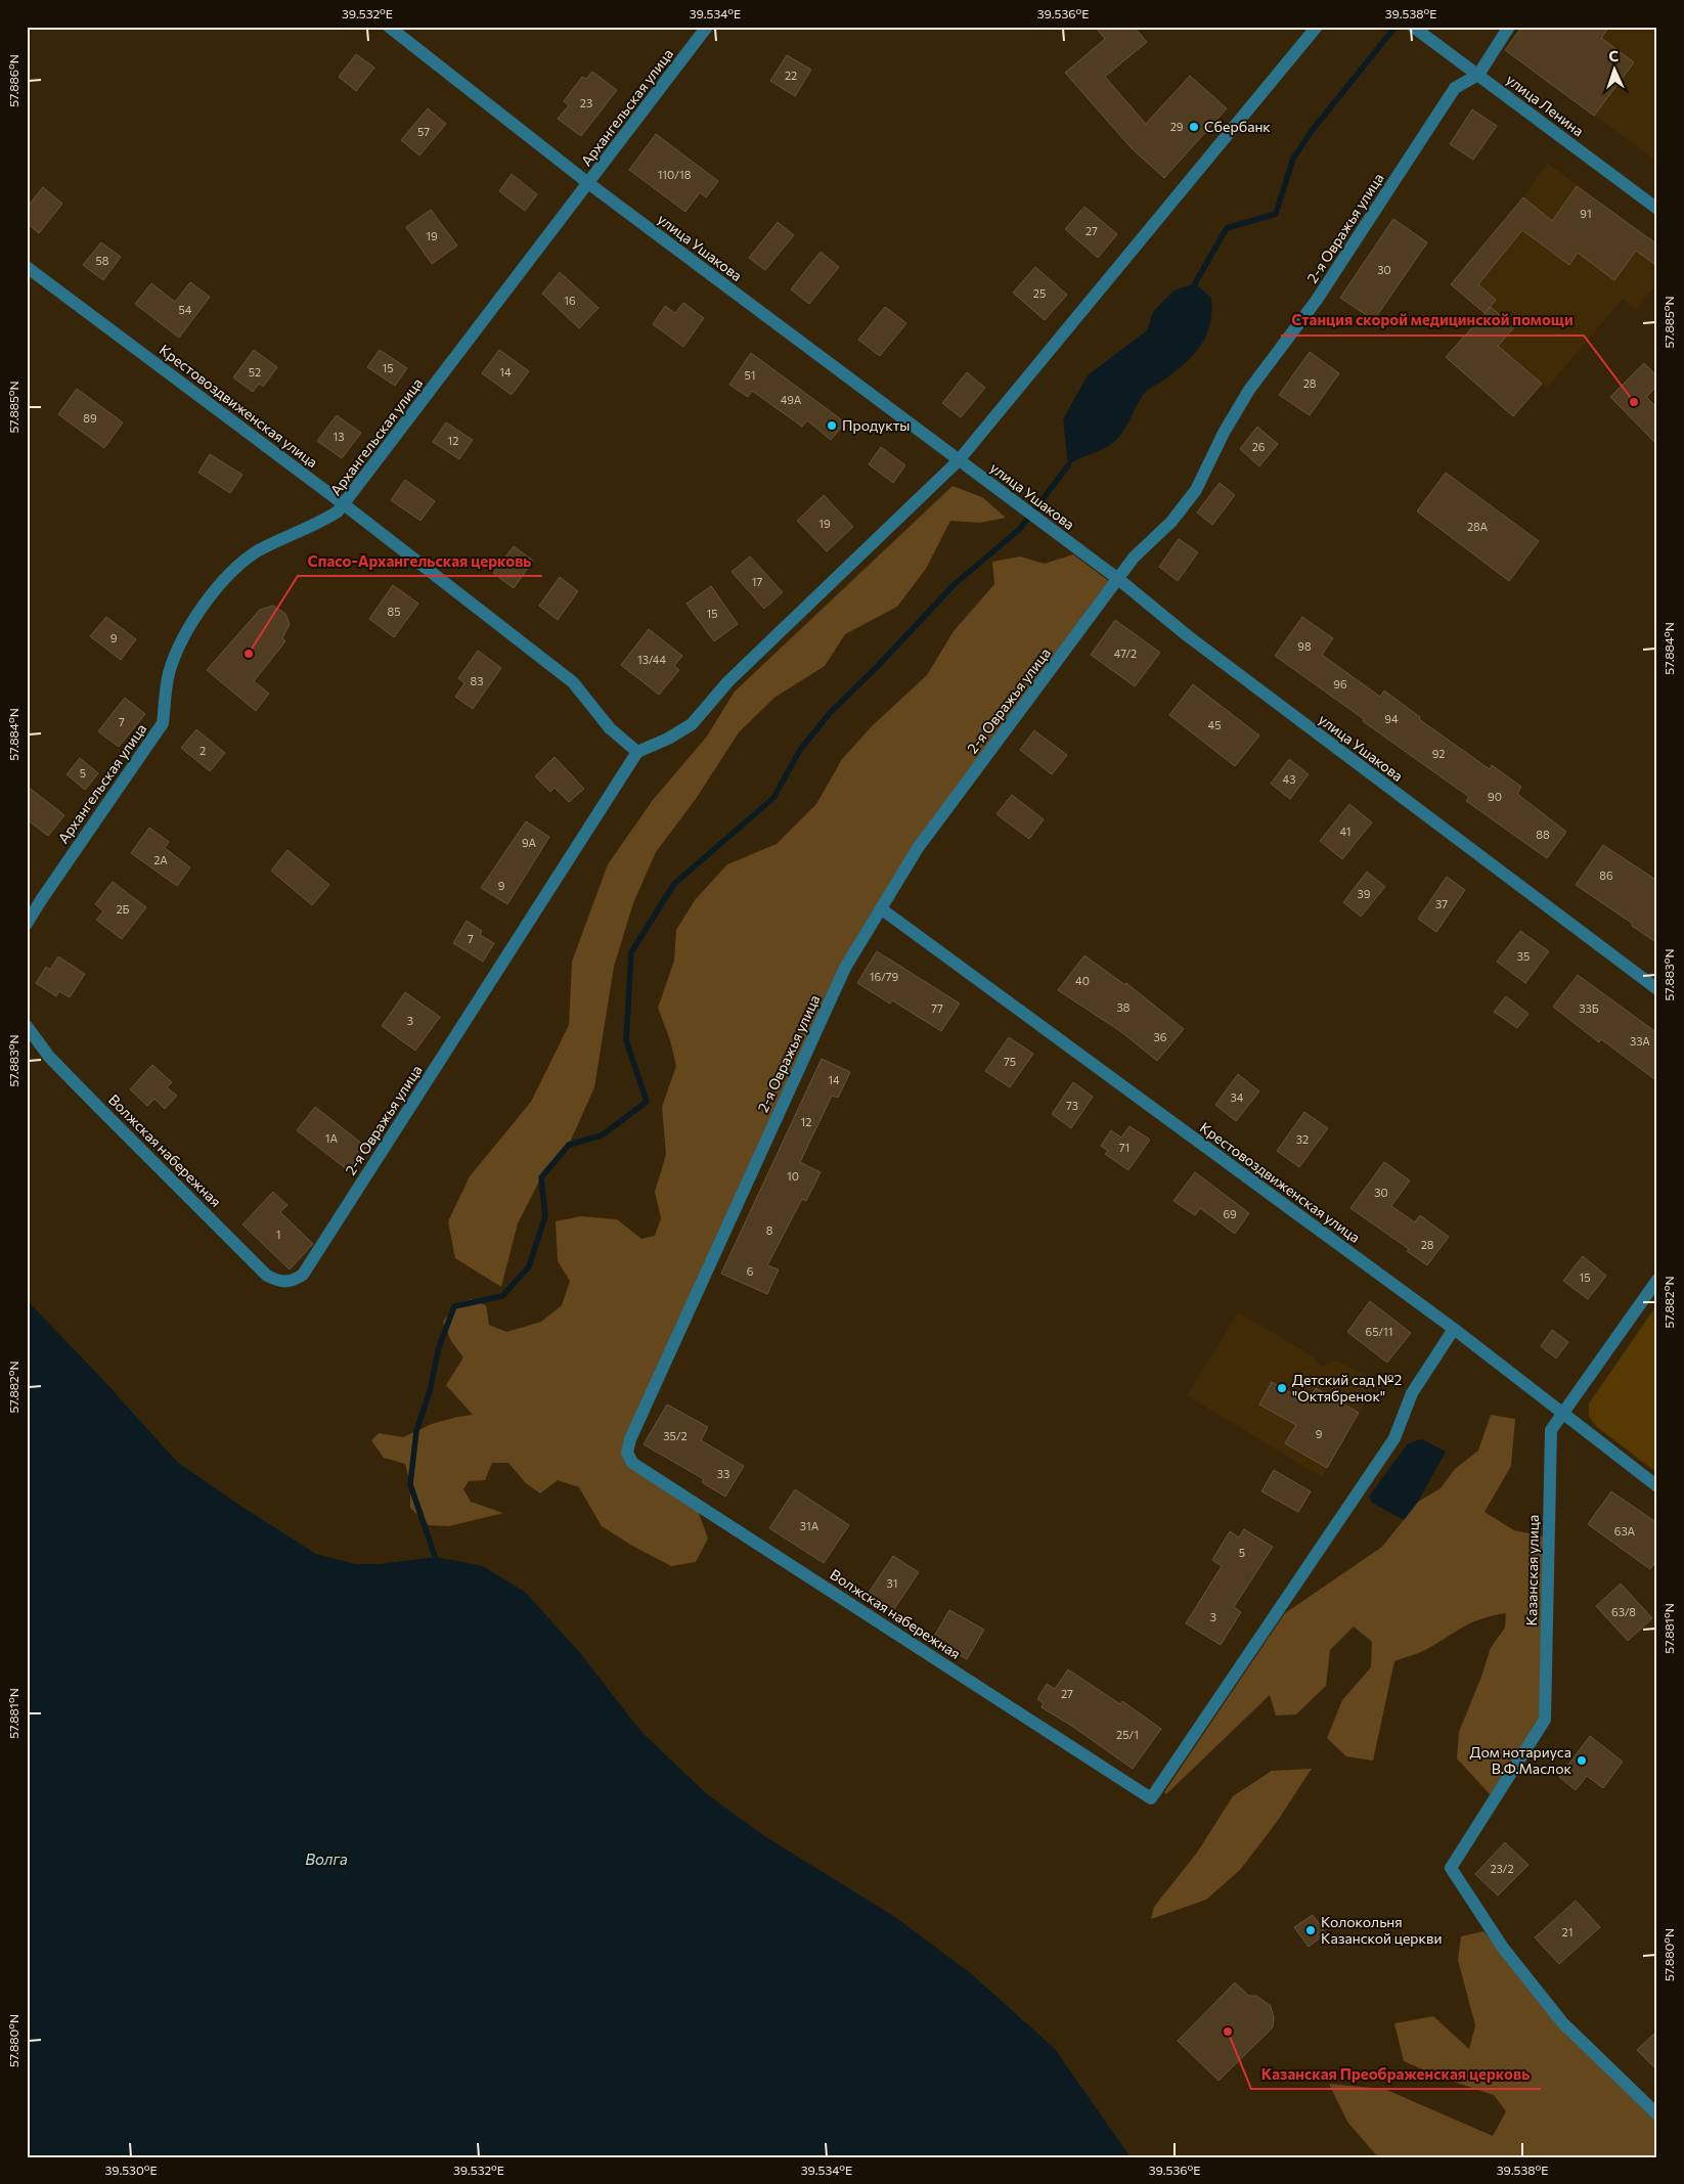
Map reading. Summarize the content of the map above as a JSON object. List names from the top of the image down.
{
  "streets": {
    "street": [
      "улица Ленина",
      "Архангельская улица",
      "2-я Овражья улица",
      "улица Ушакова",
      "Крестовоздвиженская улица",
      "Волжская набережная",
      "Казанская улица"
    ]
  },
  "crossings": [
    ["улица Ленина", "2-я Овражья улица"],
    ["Архангельская улица", "улица Ушакова"],
    ["Архангельская улица", "Крестовоздвиженская улица"],
    ["2-я Овражья улица", "улица Ушакова"],
    ["2-я Овражья улица", "Крестовоздвиженская улица"],
    ["2-я Овражья улица", "Волжская набережная"],
    ["Крестовоздвиженская улица", "Волжская набережная"],
    ["Крестовоздвиженская улица", "Казанская улица"]
  ],
  "water": ["Волга"],
  "places": [
    "Сбербанк",
    "Станция скорой медицинской помощи",
    "Продукты",
    "Спасо-Архангельская церковь",
    "Детский сад №2 \"Октябренок\"",
    "Дом нотариуса В.Ф.Маслок",
    "Колокольня Казанской церкви",
    "Казанская Преображенская церковь"
  ],
  "house_numbers": [
    "22",
    "23",
    "29",
    "57",
    "110/18",
    "91",
    "27",
    "19",
    "58",
    "30",
    "25",
    "16",
    "54",
    "15",
    "52",
    "14",
    "51",
    "28",
    "49А",
    "89",
    "13",
    "12",
    "26",
    "19",
    "28А",
    "17",
    "85",
    "15",
    "9",
    "98",
    "47/2",
    "13/44",
    "83",
    "96",
    "94",
    "7",
    "45",
    "2",
    "92",
    "5",
    "43",
    "90",
    "41",
    "88",
    "9А",
    "2А",
    "86",
    "9",
    "39",
    "37",
    "2Б",
    "7",
    "35",
    "16/79",
    "40",
    "38",
    "77",
    "33Б",
    "3",
    "36",
    "33А",
    "75",
    "14",
    "34",
    "73",
    "12",
    "1А",
    "32",
    "71",
    "10",
    "30",
    "69",
    "8",
    "1",
    "28",
    "6",
    "15",
    "65/11",
    "9",
    "35/2",
    "33",
    "31А",
    "63А",
    "5",
    "31",
    "63/8",
    "3",
    "27",
    "25/1",
    "23/2",
    "21"
  ],
  "north": "top",
  "coordinates": [
    "39.532°E",
    "39.534°E",
    "39.536°E",
    "39.538°E",
    "57.886°N",
    "57.885°N",
    "57.884°N",
    "57.883°N",
    "57.882°N",
    "57.881°N",
    "57.880°N",
    "39.530°E"
  ]
}
